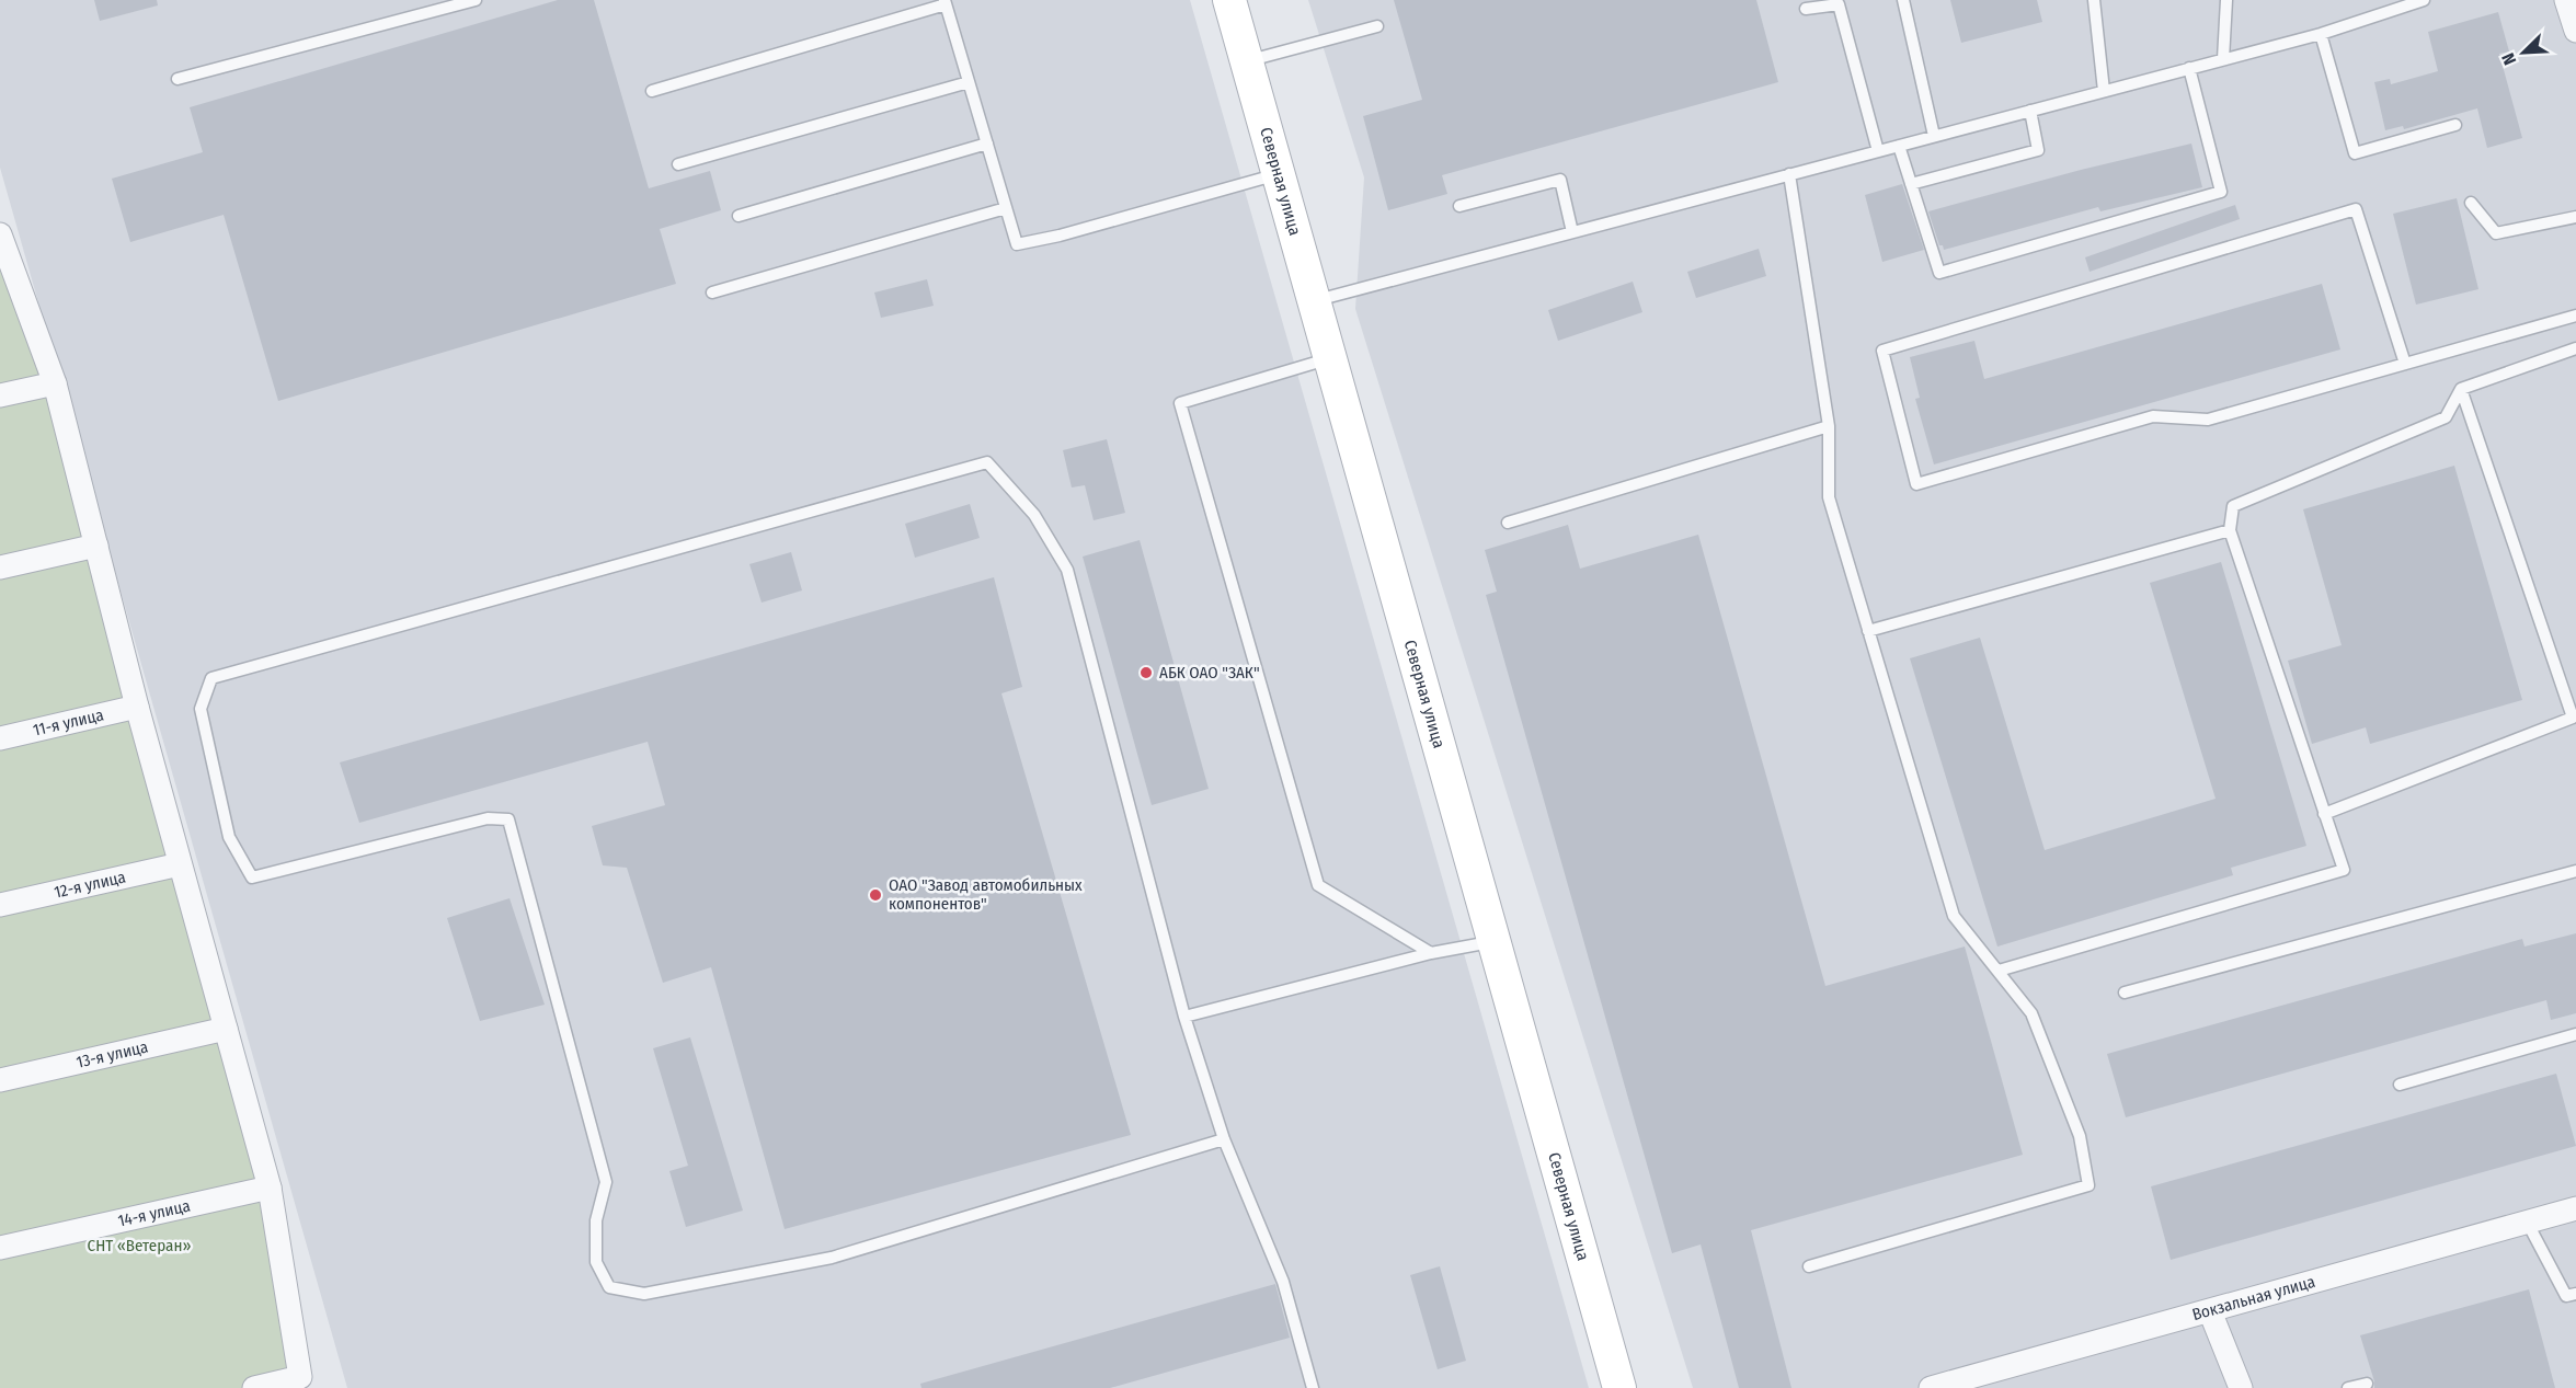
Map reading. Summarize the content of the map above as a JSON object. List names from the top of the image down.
{
  "streets": {
    "main road": ["Северная улица"],
    "street": [
      "11-я улица",
      "12-я улица",
      "13-я улица",
      "14-я улица",
      "Вокзальная улица"
    ]
  },
  "parks": ["СНТ «Ветеран»"],
  "places": ["АБК ОАО \"ЗАК\"", "ОАО \"Завод автомобильных компонентов\""],
  "north": "bottom left"
}
